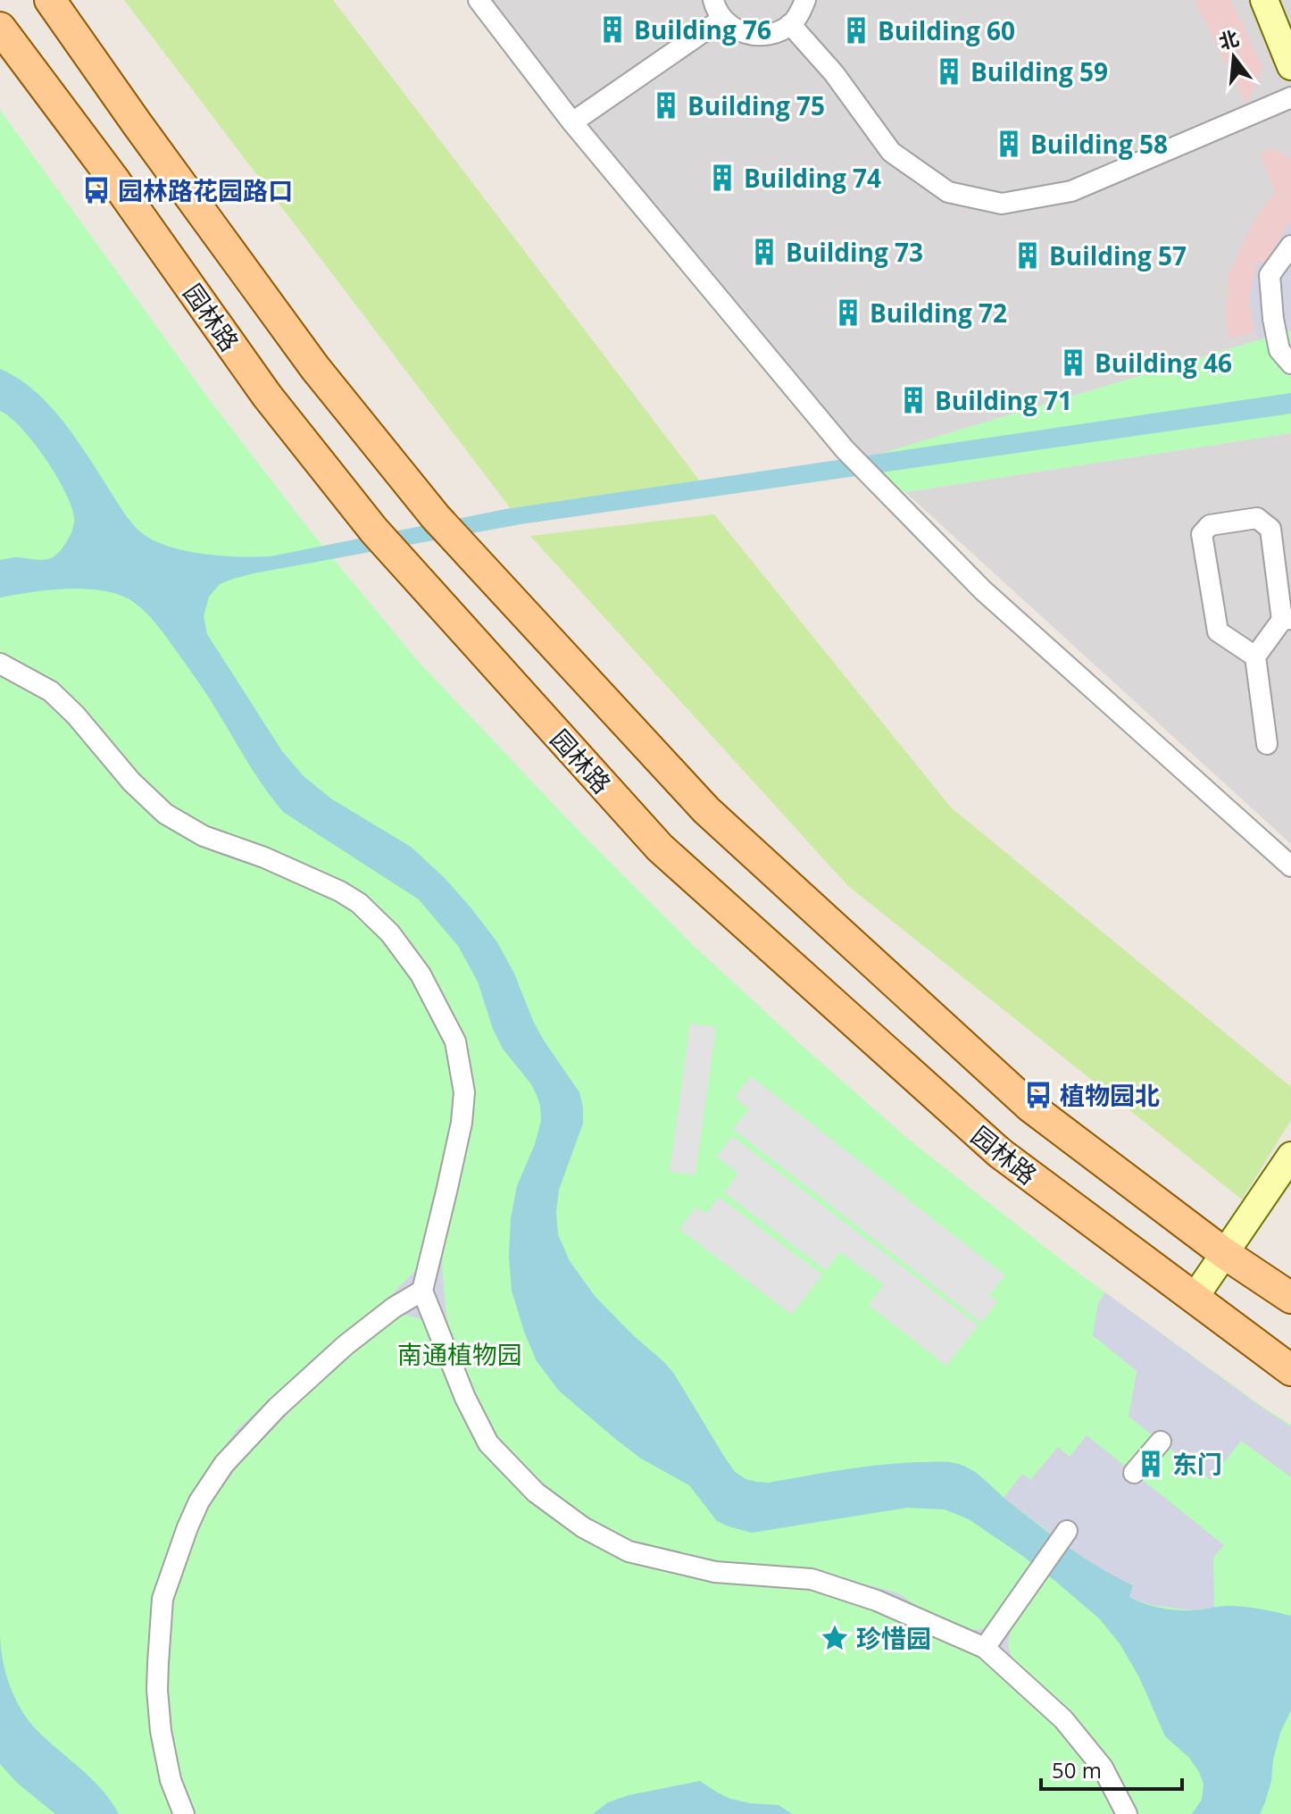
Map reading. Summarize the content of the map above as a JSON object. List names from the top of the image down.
{
  "streets": {
    "main road": ["园林路"]
  },
  "parks": ["南通植物园"],
  "places": {
    "building": [
      "Building 76",
      "Building 60",
      "Building 59",
      "Building 75",
      "Building 58",
      "Building 74",
      "Building 73",
      "Building 57",
      "Building 72",
      "Building 46",
      "Building 71",
      "东门"
    ],
    "bus stop": ["园林路花园路口", "植物园北"],
    "place": ["珍惜园"]
  },
  "scale_bar": "50 m",
  "north": "top"
}
